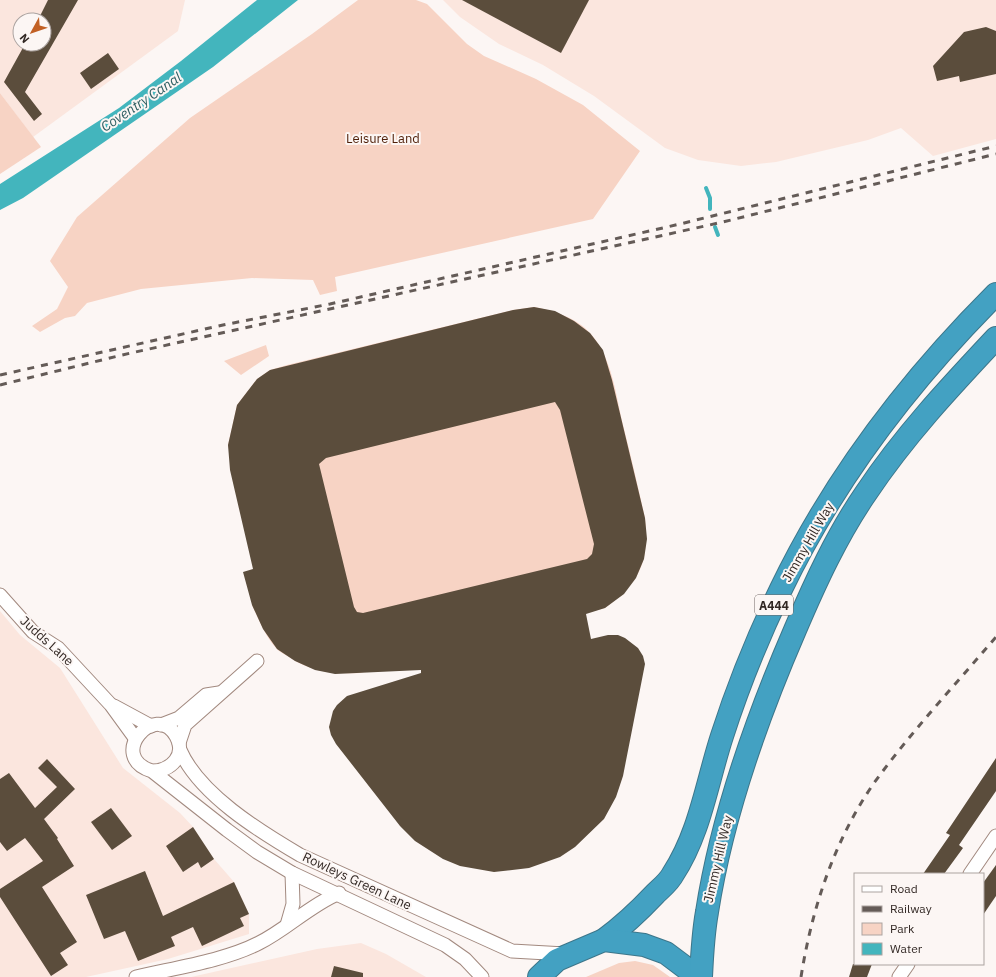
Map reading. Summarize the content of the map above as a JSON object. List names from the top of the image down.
{
  "streets": {
    "highway": ["Jimmy Hill Way", "A444"],
    "street": ["Judds Lane", "Rowleys Green Lane"]
  },
  "crossings": [
    ["Jimmy Hill Way", "Rowleys Green Lane"],
    ["Judds Lane", "Rowleys Green Lane"]
  ],
  "water": ["Coventry Canal"],
  "parks": ["Leisure Land"],
  "legend": [
    "Road",
    "Railway",
    "Park",
    "Water"
  ],
  "north": "bottom left"
}
